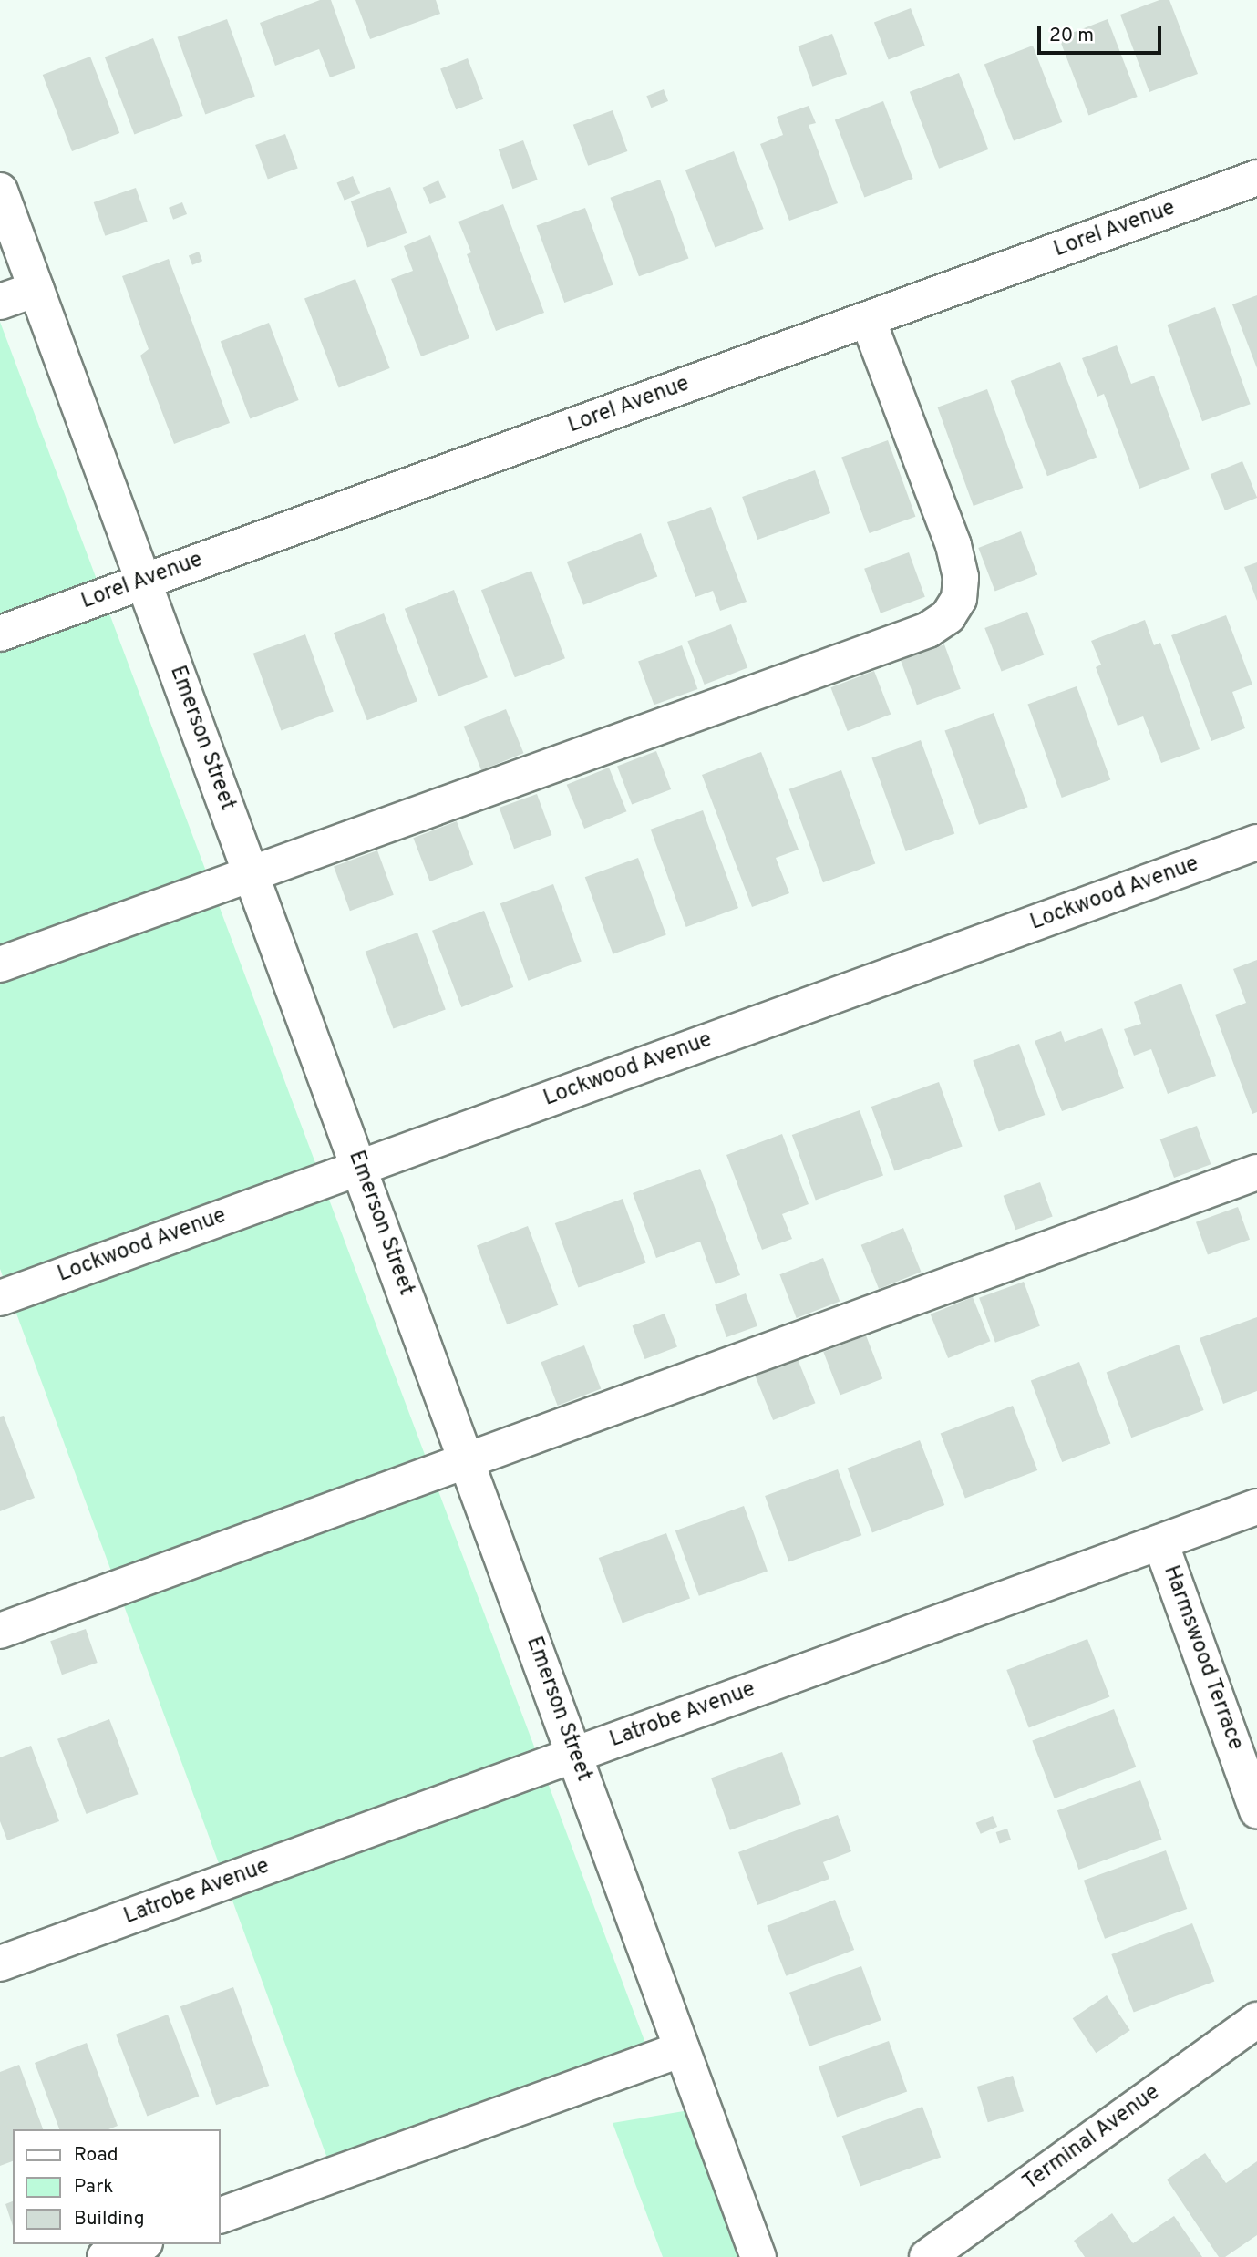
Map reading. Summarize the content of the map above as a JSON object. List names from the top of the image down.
{
  "streets": {
    "street": [
      "Lorel Avenue",
      "Emerson Street",
      "Lockwood Avenue",
      "Harmswood Terrace",
      "Latrobe Avenue",
      "Terminal Avenue"
    ]
  },
  "crossings": [
    ["Lorel Avenue", "Emerson Street"],
    ["Emerson Street", "Lockwood Avenue"],
    ["Emerson Street", "Latrobe Avenue"],
    ["Harmswood Terrace", "Latrobe Avenue"]
  ],
  "legend": ["Road", "Park", "Building"],
  "scale_bar": "20 m"
}
